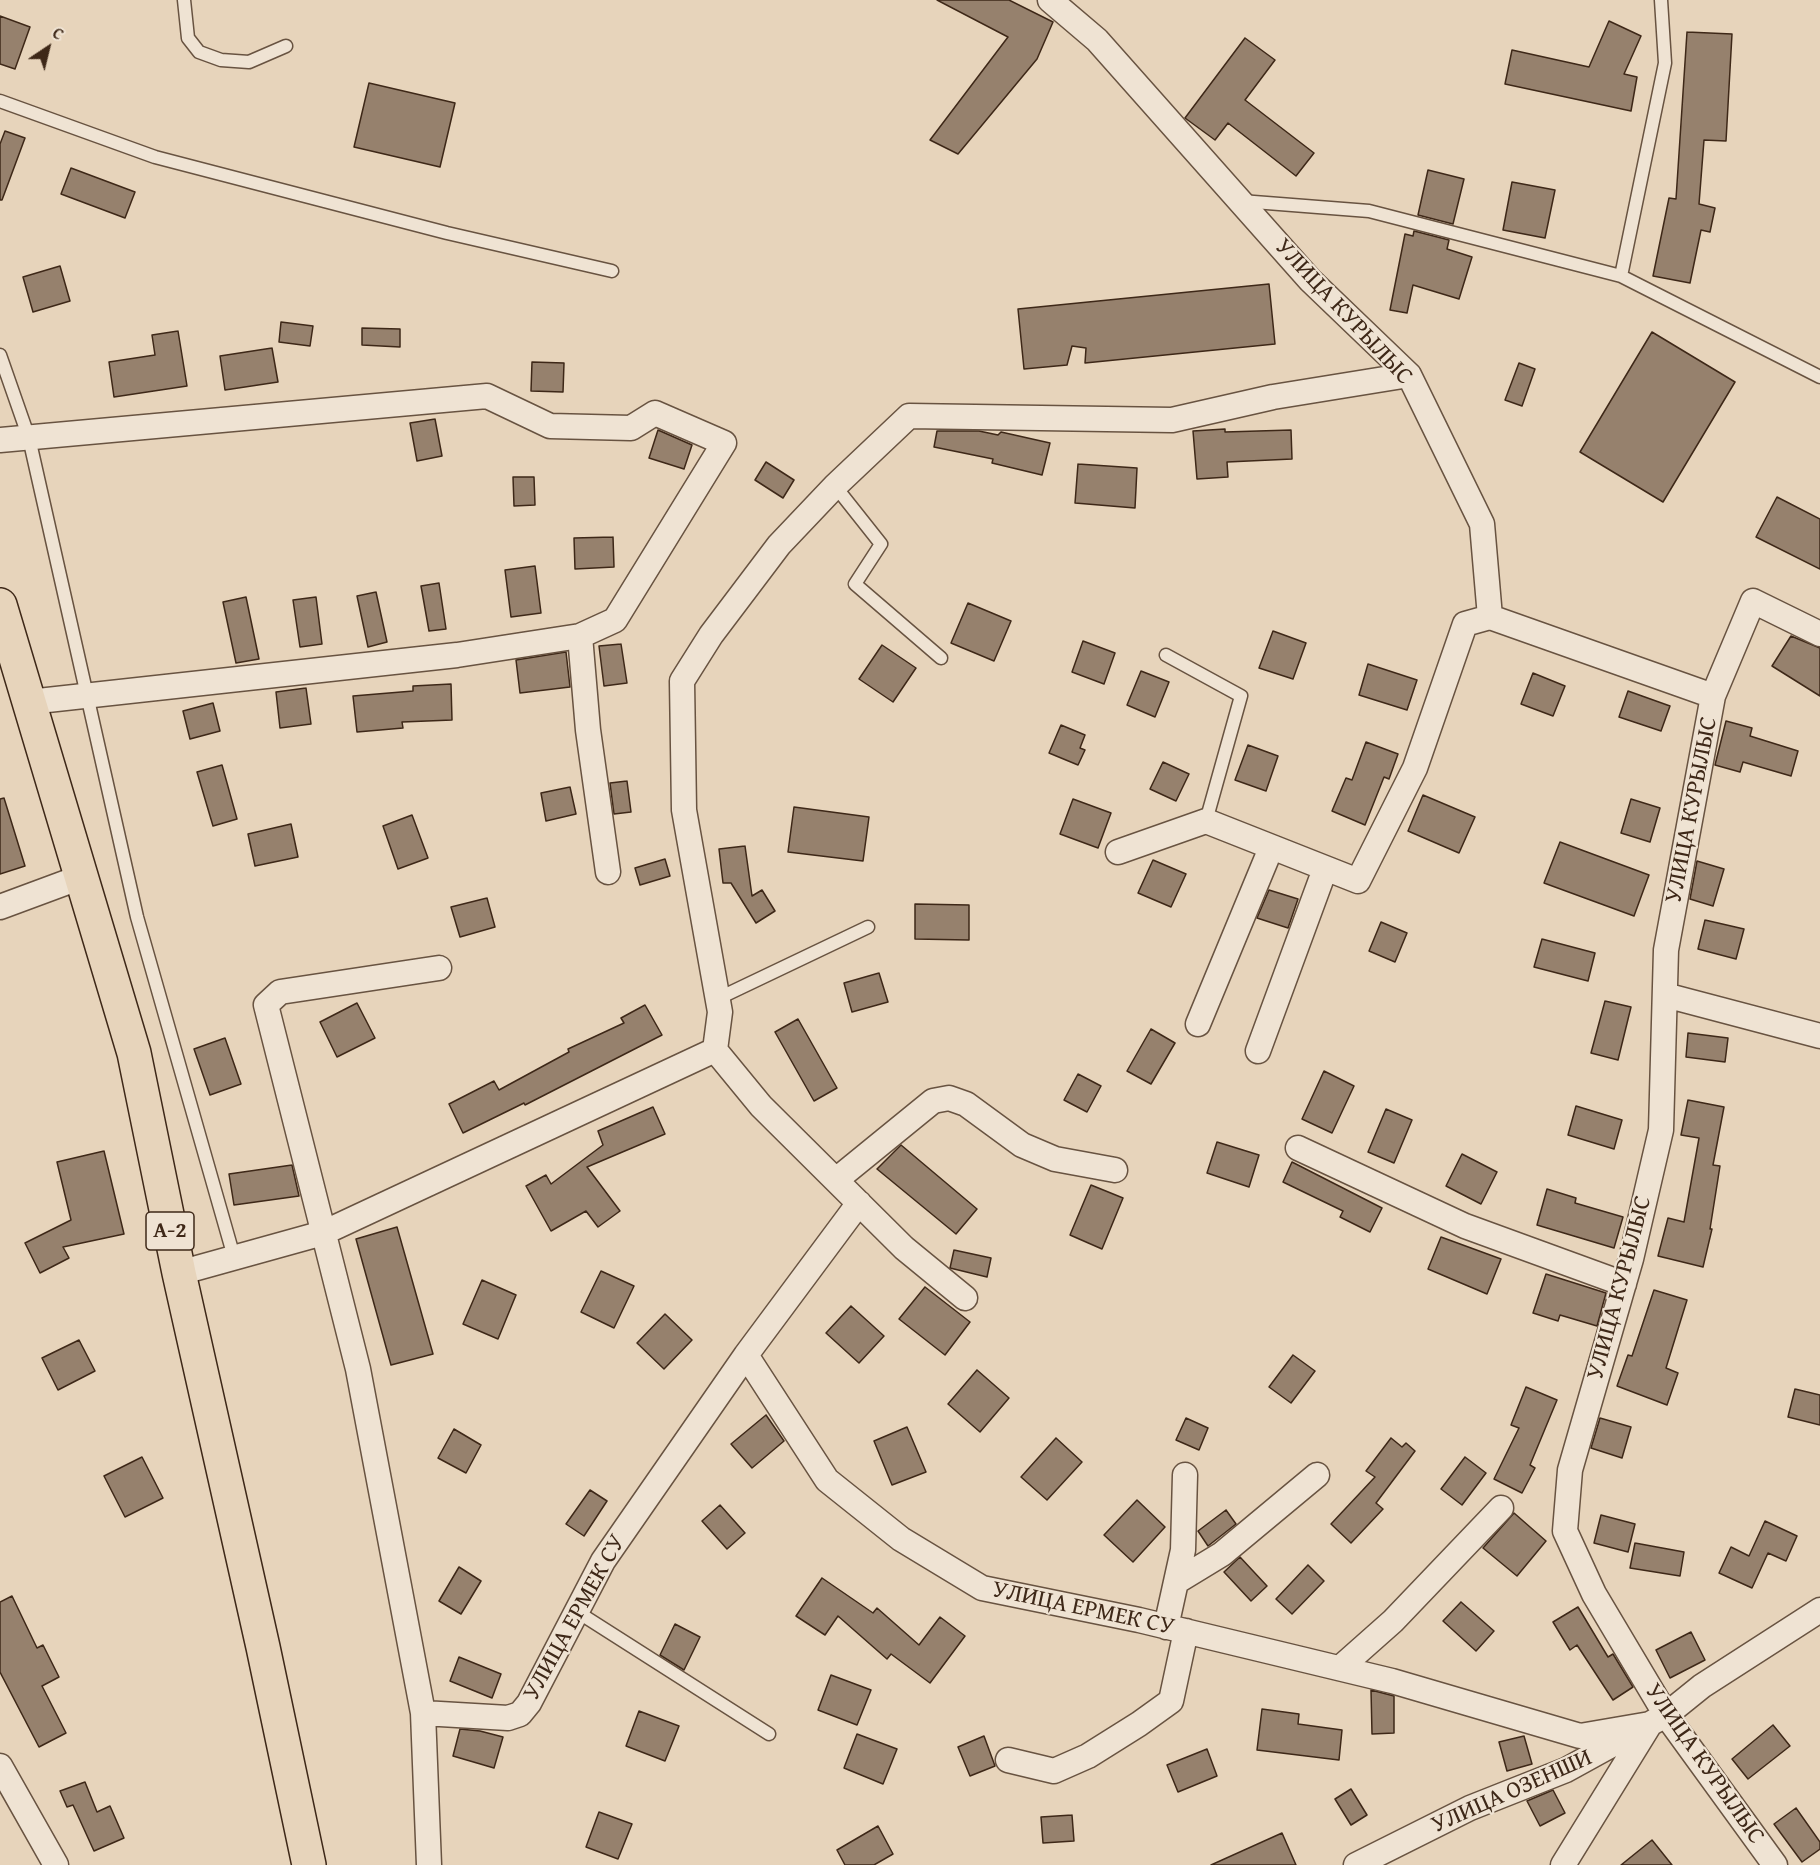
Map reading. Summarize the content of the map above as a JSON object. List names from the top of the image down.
{
  "streets": {
    "highway": ["A-2"],
    "street": ["УЛИЦА КУРЫЛЫС", "УЛИЦА ЕРМЕК СУ", "УЛИЦА ОЗЕНШИ"]
  },
  "crossings": [
    ["УЛИЦА КУРЫЛЫС", "УЛИЦА ЕРМЕК СУ"],
    ["УЛИЦА КУРЫЛЫС", "УЛИЦА ОЗЕНШИ"],
    ["УЛИЦА ЕРМЕК СУ", "УЛИЦА ОЗЕНШИ"]
  ],
  "north": "top right"
}
